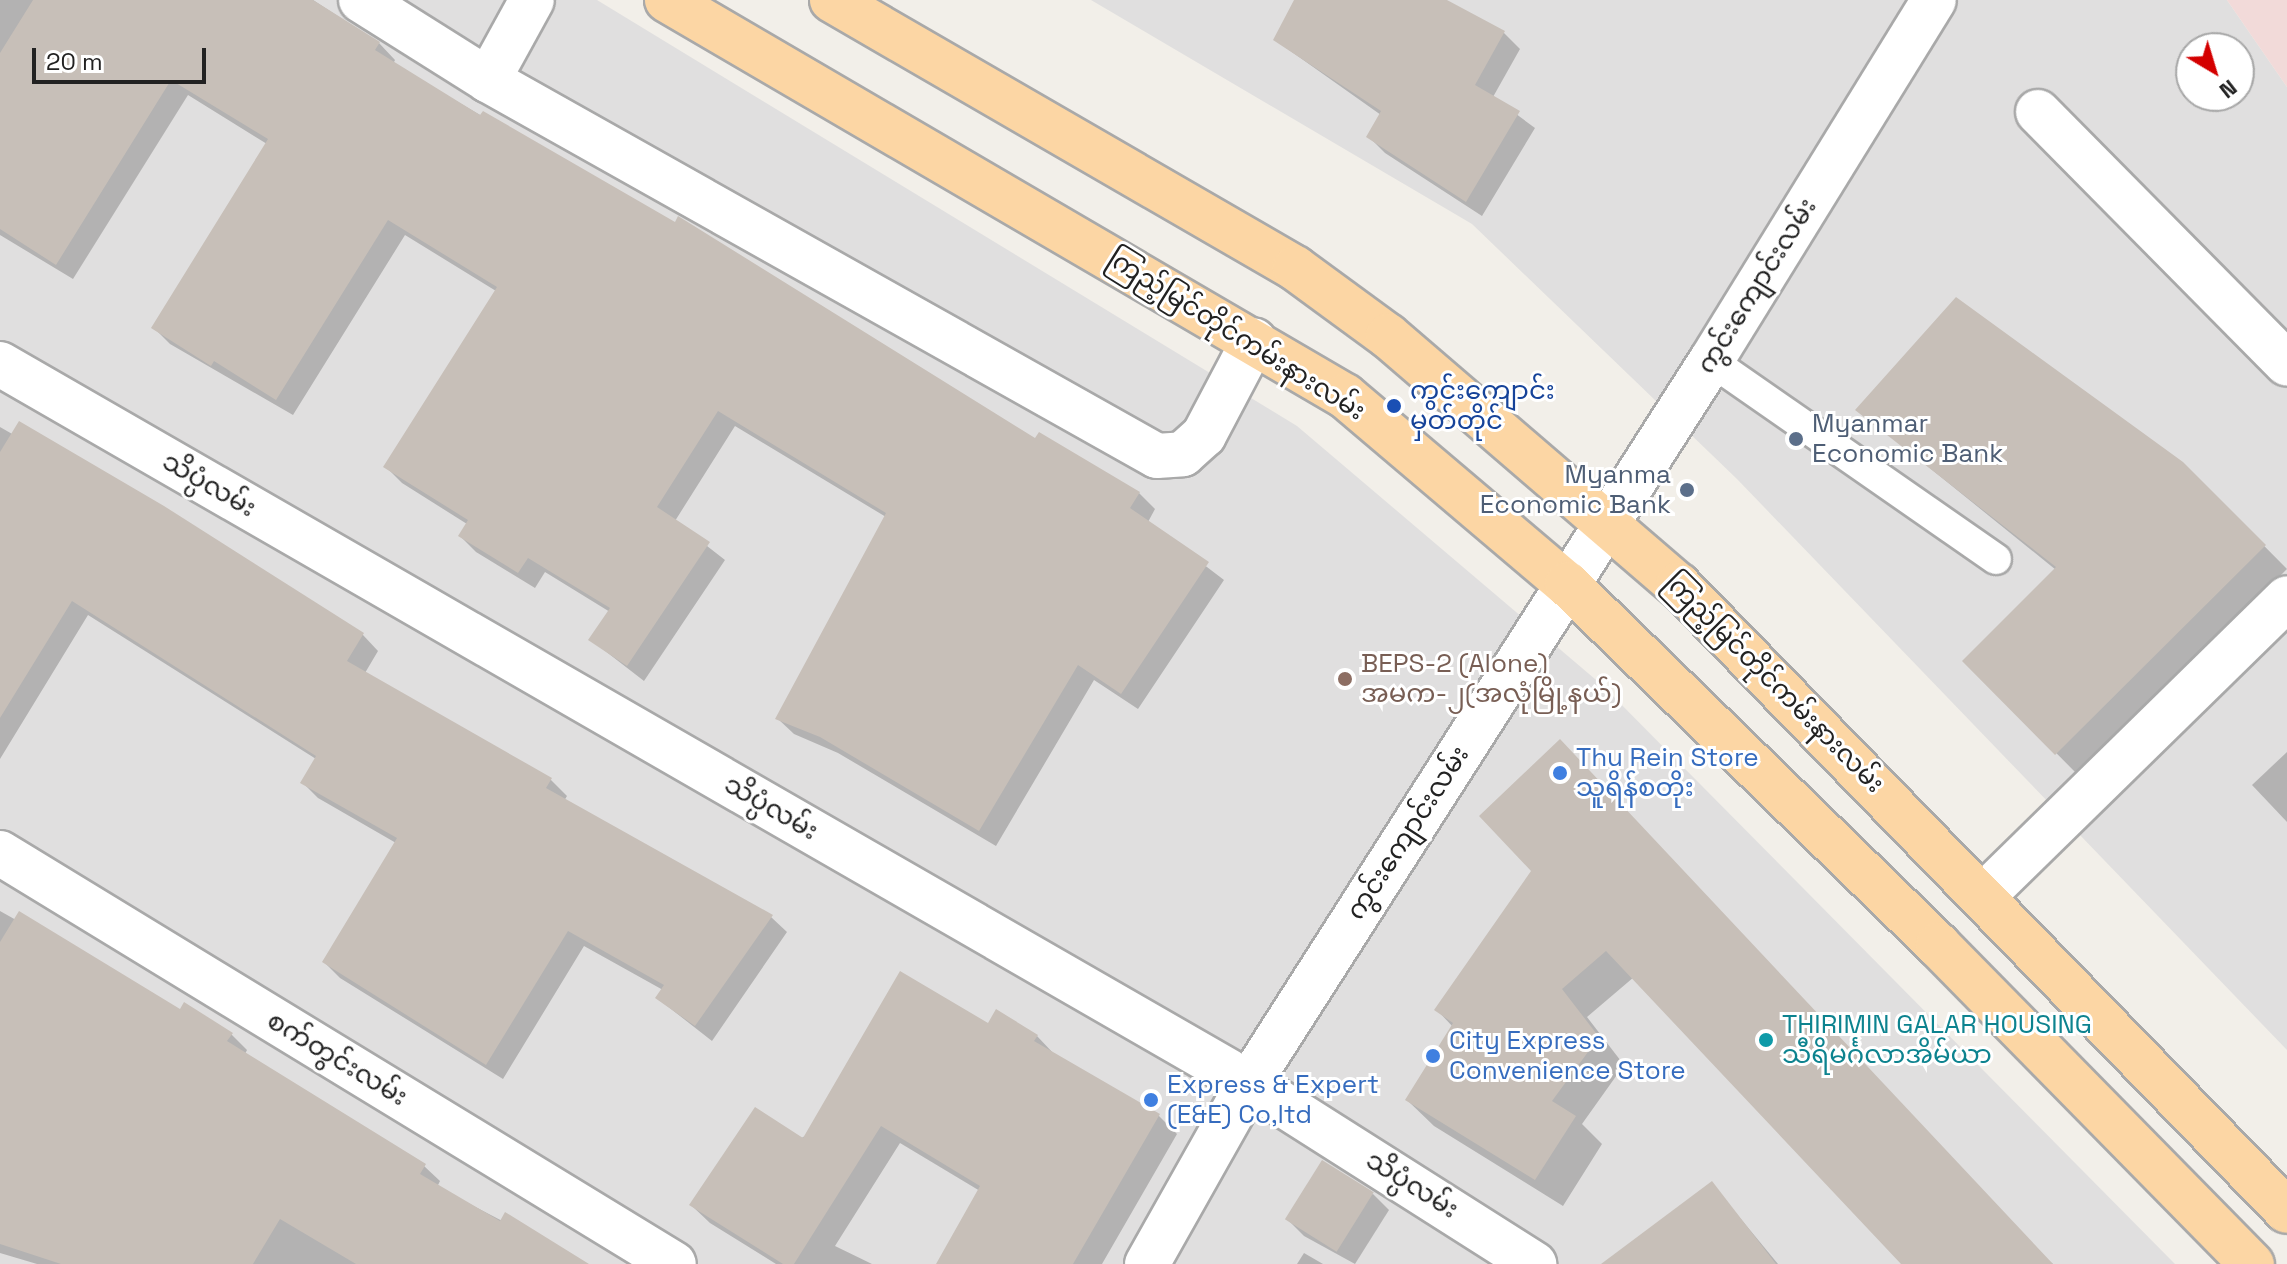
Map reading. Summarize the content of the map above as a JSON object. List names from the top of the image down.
{
  "streets": {
    "main road": ["ကြည့်မြင်တိုင်ကမ်းနားလမ်း"],
    "street": ["ကွင်းကျောင်းလမ်း", "သိပ္ပံလမ်း", "စက်တွင်းလမ်း"]
  },
  "crossings": [
    ["ကွင်းကျောင်းလမ်း", "ကြည့်မြင်တိုင်ကမ်းနားလမ်း"],
    ["ကွင်းကျောင်းလမ်း", "သိပ္ပံလမ်း"]
  ],
  "places": [
    "ကွင်းကျောင်း မှတ်တိုင်",
    "Myanmar Economic Bank",
    "Myanma Economic Bank",
    "BEPS-2 (Alone) အမက-၂(အလုံမြို့နယ်)",
    "Thu Rein Store သူရိန်စတိုး",
    "THIRIMIN GALAR HOUSING သီရိမင်္ဂလာအိမ်ယာ",
    "City Express Convenience Store",
    "Express & Expert (E&E) Co,ltd"
  ],
  "scale_bar": "20 m",
  "north": "bottom right"
}
